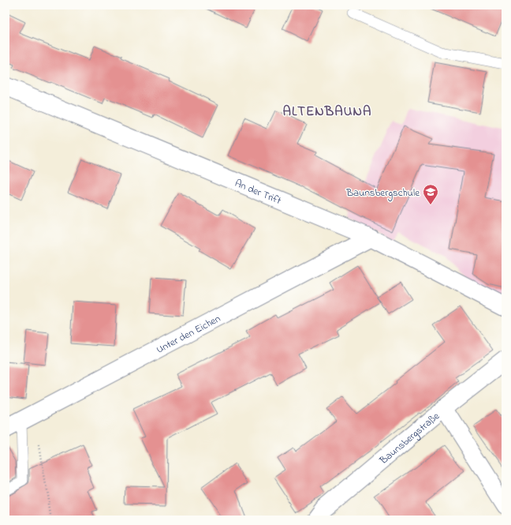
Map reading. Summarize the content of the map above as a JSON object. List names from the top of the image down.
{
  "streets": {
    "street": ["An der Trift", "Unter den Eichen", "Baunsbergstraße"]
  },
  "crossings": [
    ["An der Trift", "Unter den Eichen"]
  ],
  "districts": ["ALTENBAUNA"],
  "places": {
    "school or university": ["Baunsbergschule"]
  }
}
